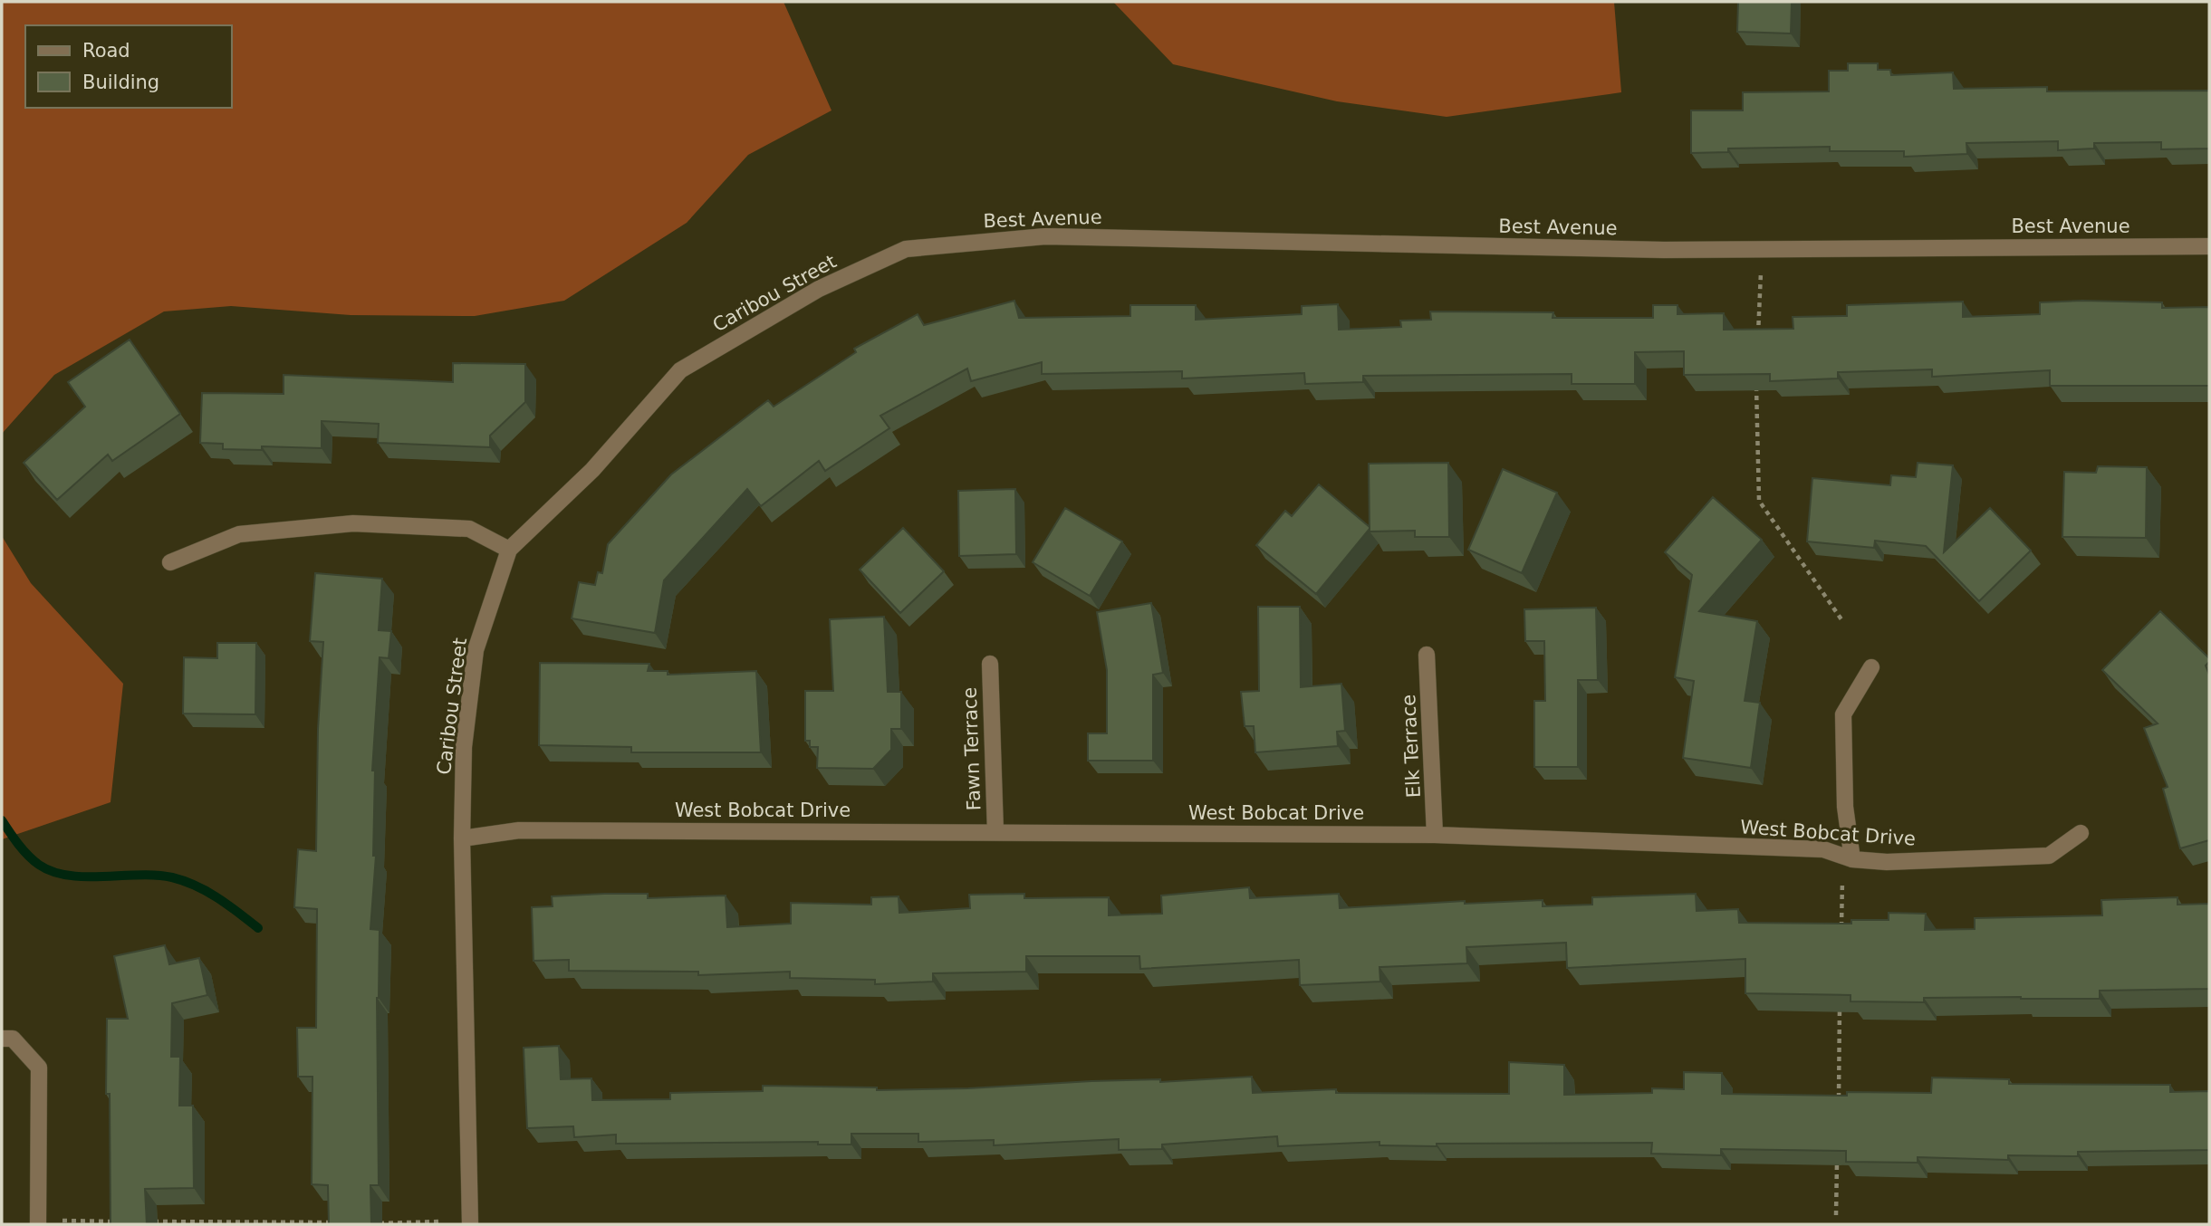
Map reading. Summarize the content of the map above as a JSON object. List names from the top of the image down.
{
  "streets": {
    "street": [
      "Best Avenue",
      "Caribou Street",
      "Elk Terrace",
      "Fawn Terrace",
      "West Bobcat Drive"
    ]
  },
  "crossings": [
    ["Best Avenue", "Caribou Street"],
    ["Caribou Street", "West Bobcat Drive"],
    ["Elk Terrace", "West Bobcat Drive"],
    ["Fawn Terrace", "West Bobcat Drive"]
  ],
  "legend": ["Road", "Building"]
}
